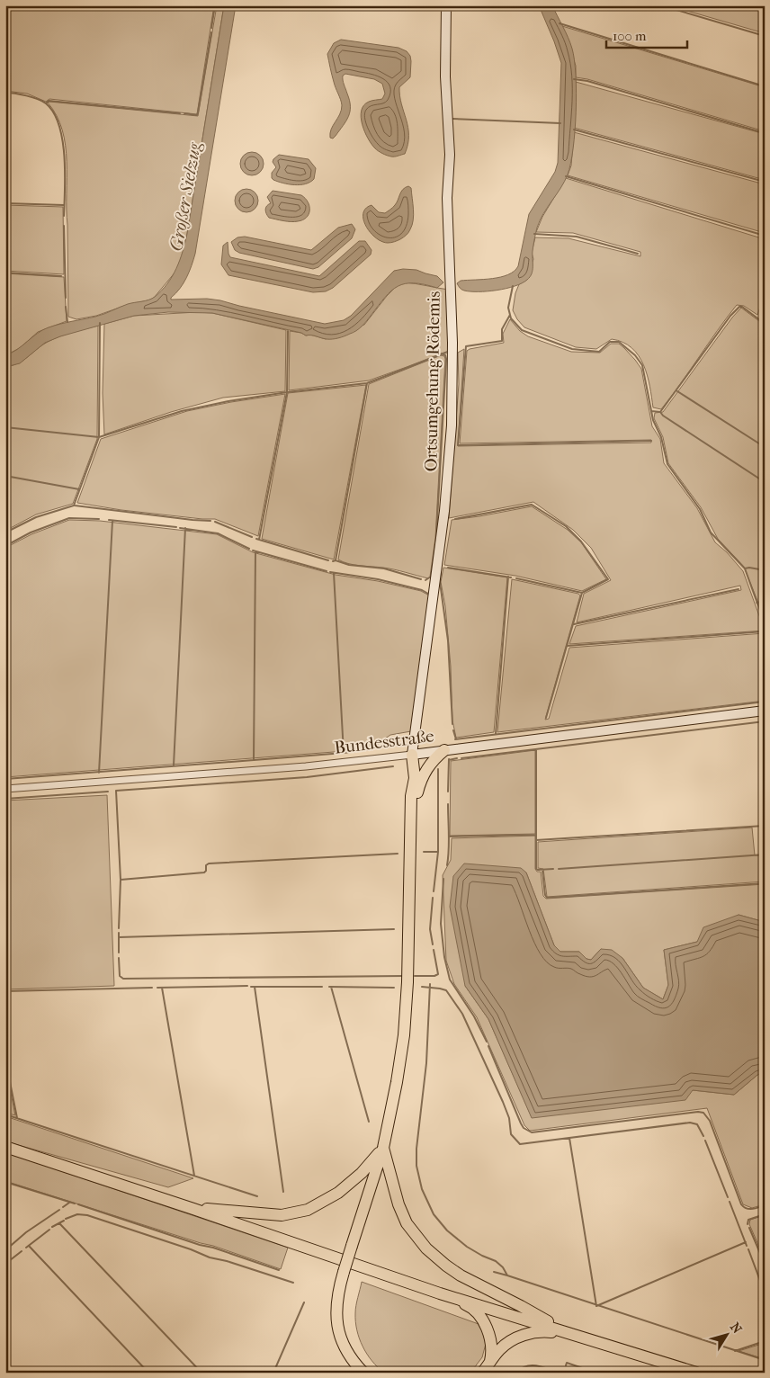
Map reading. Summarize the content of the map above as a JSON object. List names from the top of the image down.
{
  "streets": {
    "main road": ["Ortsumgehung Rödemis", "Bundesstraße"]
  },
  "crossings": [
    ["Ortsumgehung Rödemis", "Bundesstraße"]
  ],
  "water": ["Großer Sielzug"],
  "scale_bar": "100 m",
  "north": "top right"
}
